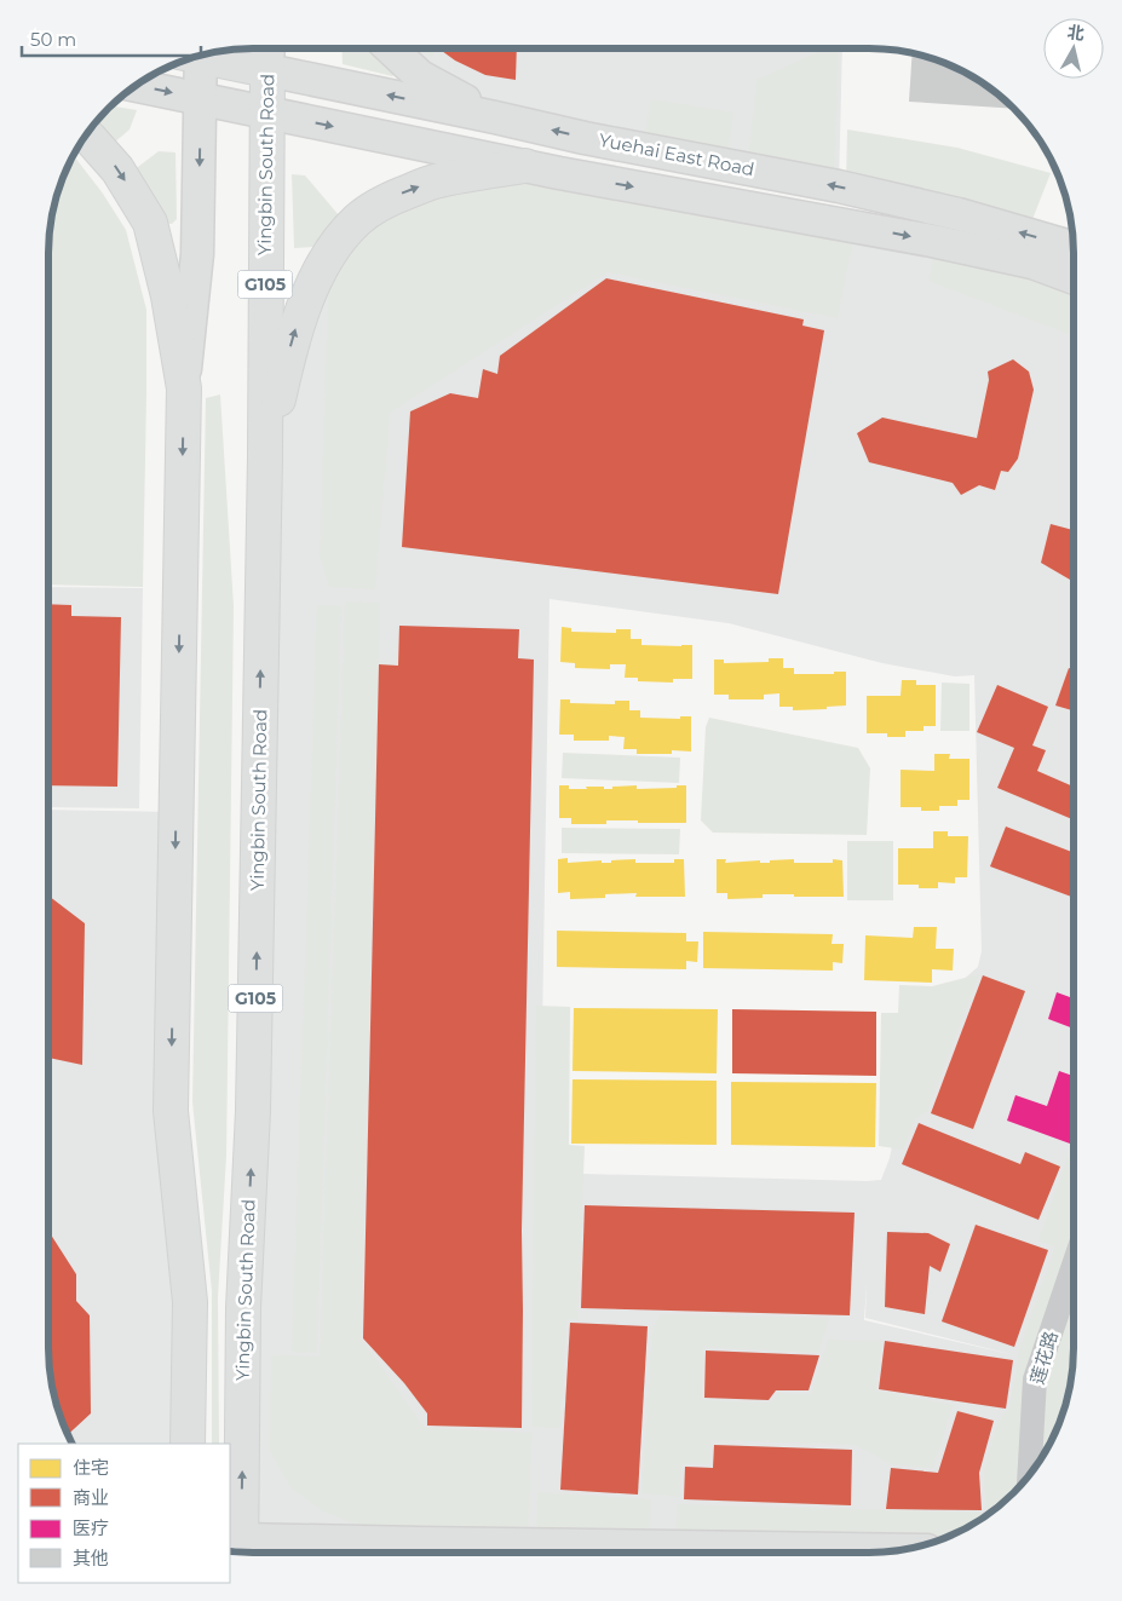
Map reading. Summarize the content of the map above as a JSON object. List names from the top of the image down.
{
  "streets": {
    "highway": ["Yingbin South Road", "G105"],
    "main road": ["Yuehai East Road"],
    "street": ["莲花路"]
  },
  "crossings": [
    ["Yuehai East Road", "Yingbin South Road"]
  ],
  "one_way": ["Yingbin South Road"],
  "legend": [
    "住宅",
    "商业",
    "医疗",
    "其他"
  ],
  "scale_bar": "50 m",
  "north": "top"
}
